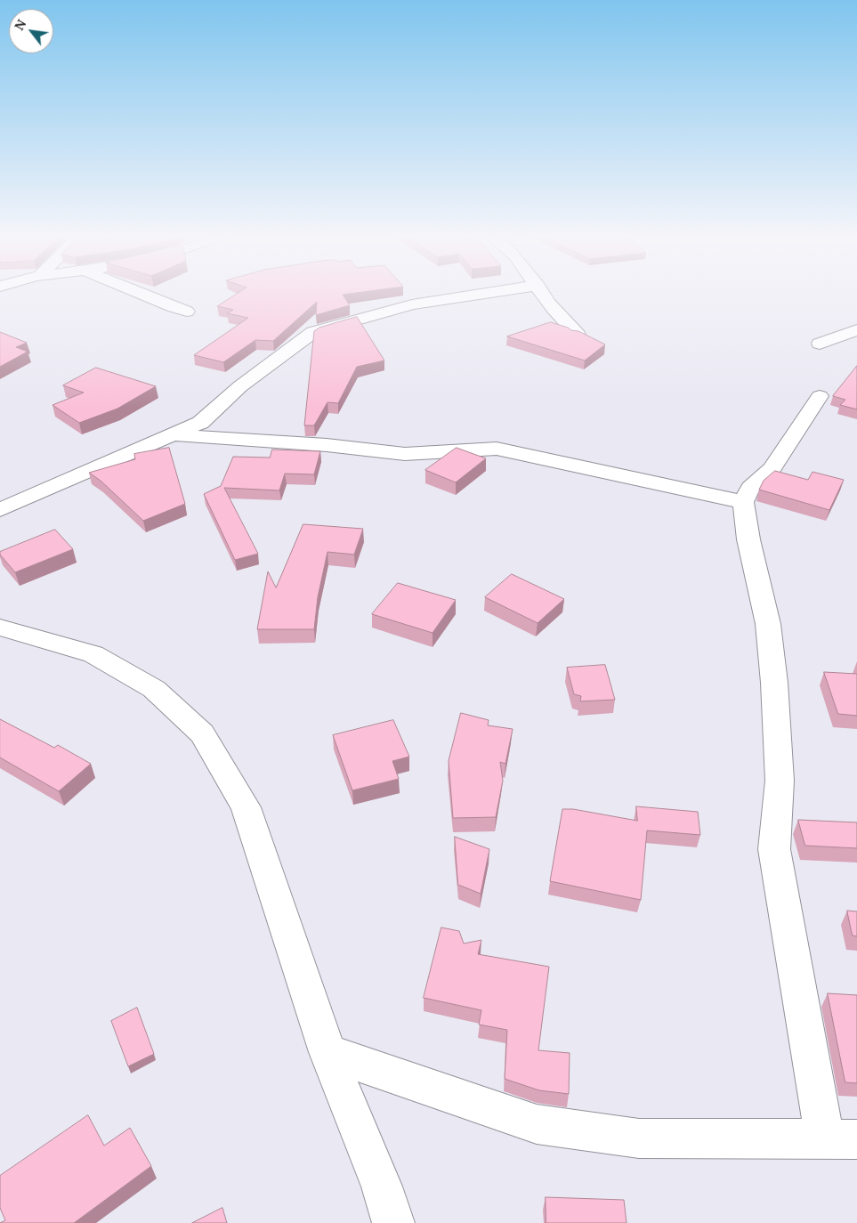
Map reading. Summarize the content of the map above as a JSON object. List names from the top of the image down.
{
  "north": "top left"
}
